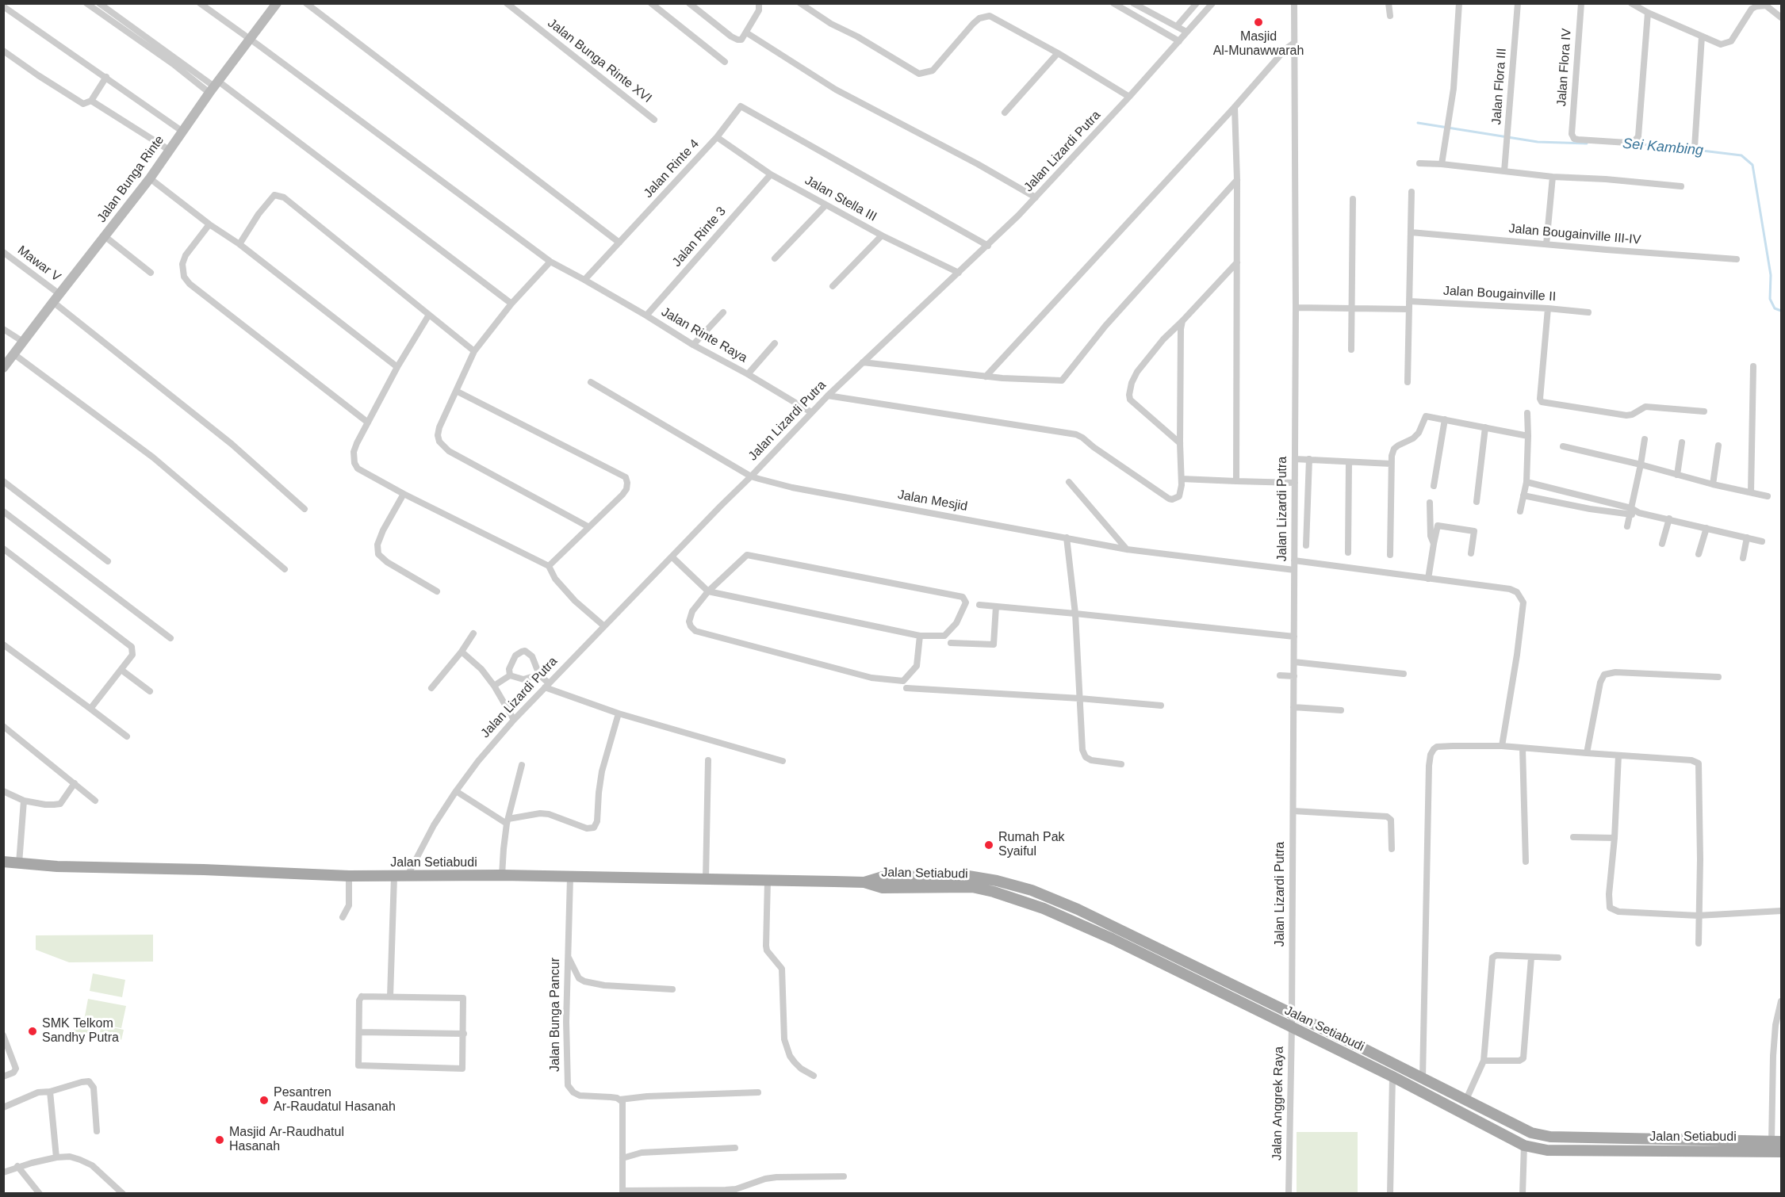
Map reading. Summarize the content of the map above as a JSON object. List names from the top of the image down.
{
  "streets": {
    "main road": ["Jalan Setiabudi"],
    "street": [
      "Jalan Bunga Rinte XVI",
      "Jalan Flora IV",
      "Jalan Flora III",
      "Jalan Lizardi Putra",
      "Jalan Rinte 4",
      "Jalan Bunga Rinte",
      "Jalan Stella III",
      "Jalan Bougainville III-IV",
      "Jalan Rinte 3",
      "Mawar V",
      "Jalan Bougainville II",
      "Jalan Rinte Raya",
      "Jalan Mesjid",
      "Jalan Bunga Pancur",
      "Jalan Anggrek Raya"
    ]
  },
  "crossings": [
    ["Jalan Lizardi Putra", "Jalan Rinte 4"],
    ["Jalan Lizardi Putra", "Jalan Stella III"],
    ["Jalan Lizardi Putra", "Jalan Rinte Raya"],
    ["Jalan Lizardi Putra", "Jalan Mesjid"],
    ["Jalan Lizardi Putra", "Jalan Setiabudi"],
    ["Jalan Lizardi Putra", "Jalan Anggrek Raya"],
    ["Jalan Rinte 4", "Jalan Stella III"],
    ["Jalan Rinte 4", "Jalan Rinte Raya"],
    ["Jalan Bunga Rinte", "Mawar V"],
    ["Jalan Bunga Rinte", "Jalan Rinte Raya"],
    ["Jalan Stella III", "Jalan Rinte 3"],
    ["Jalan Rinte 3", "Jalan Rinte Raya"],
    ["Jalan Setiabudi", "Jalan Bunga Pancur"],
    ["Jalan Setiabudi", "Jalan Anggrek Raya"]
  ],
  "water": ["Sei Kambing"],
  "places": [
    "Masjid Al-Munawwarah",
    "Rumah Pak Syaiful",
    "SMK Telkom Sandhy Putra",
    "Pesantren Ar-Raudatul Hasanah",
    "Masjid Ar-Raudhatul Hasanah"
  ]
}
